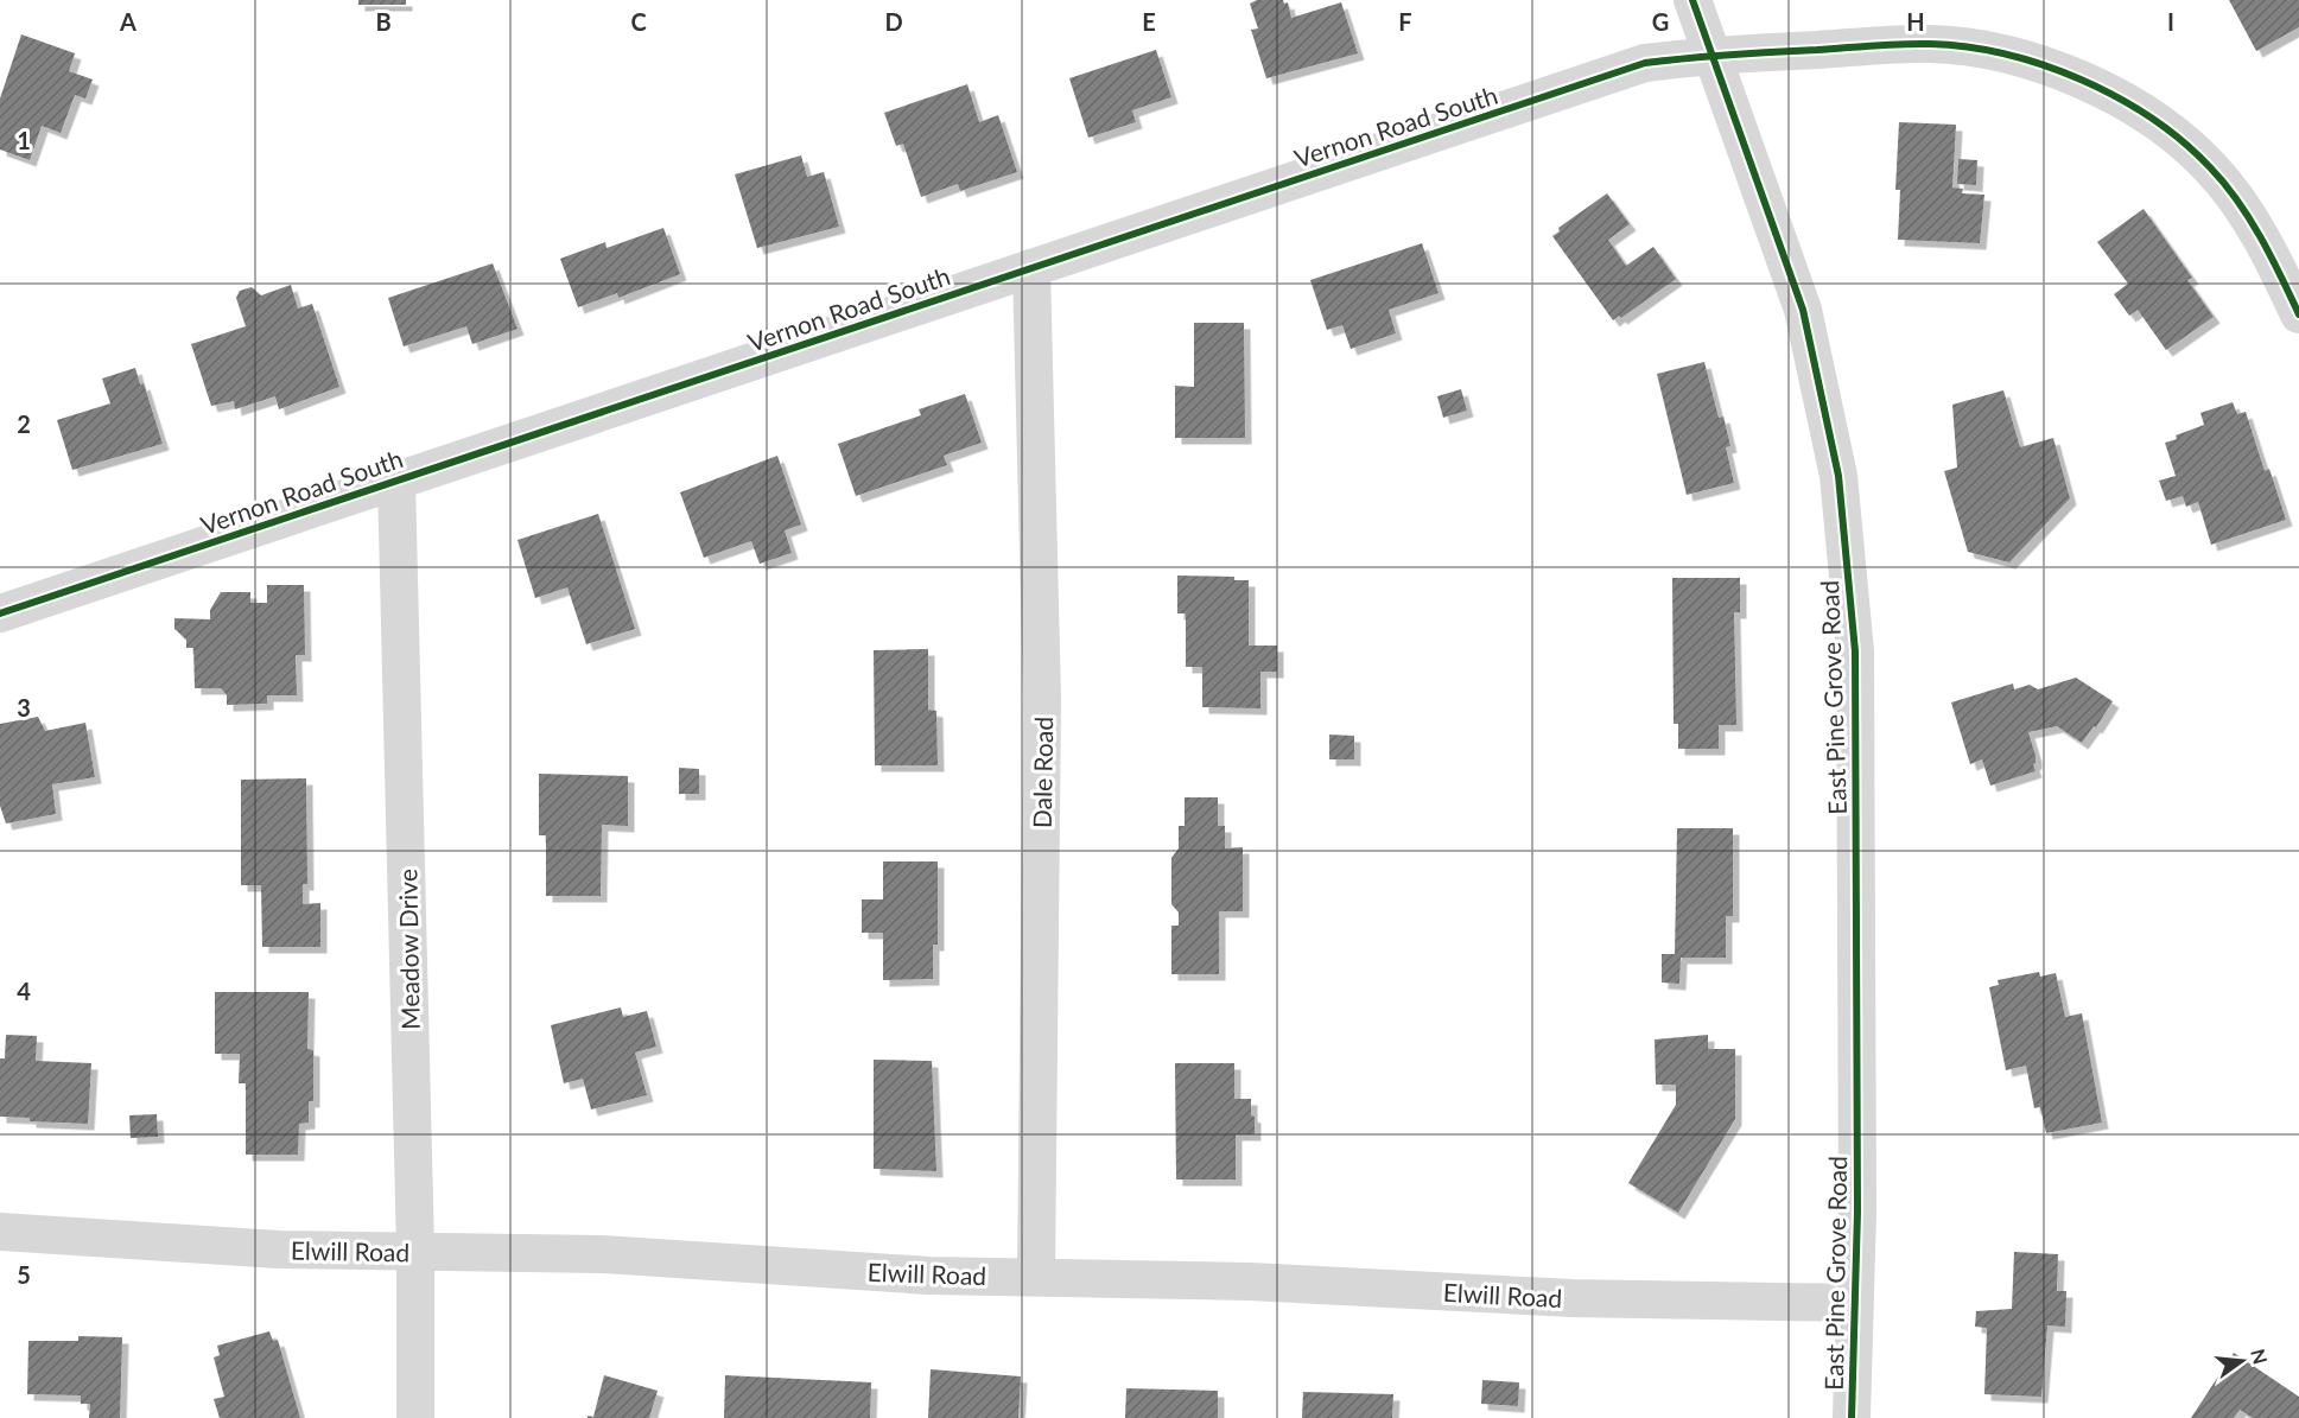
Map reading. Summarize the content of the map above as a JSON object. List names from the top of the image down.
{
  "streets": {
    "street": [
      "Vernon Road South",
      "East Pine Grove Road",
      "Dale Road",
      "Meadow Drive",
      "Elwill Road"
    ]
  },
  "crossings": [
    ["Vernon Road South", "East Pine Grove Road"],
    ["Vernon Road South", "Dale Road"],
    ["Vernon Road South", "Meadow Drive"],
    ["East Pine Grove Road", "Elwill Road"],
    ["Dale Road", "Elwill Road"],
    ["Meadow Drive", "Elwill Road"]
  ],
  "north": "right",
  "grid": {
    "columns": [
      "A",
      "B",
      "C",
      "D",
      "E",
      "F",
      "G",
      "H",
      "I"
    ],
    "rows": [
      "1",
      "2",
      "3",
      "4",
      "5"
    ]
  }
}
